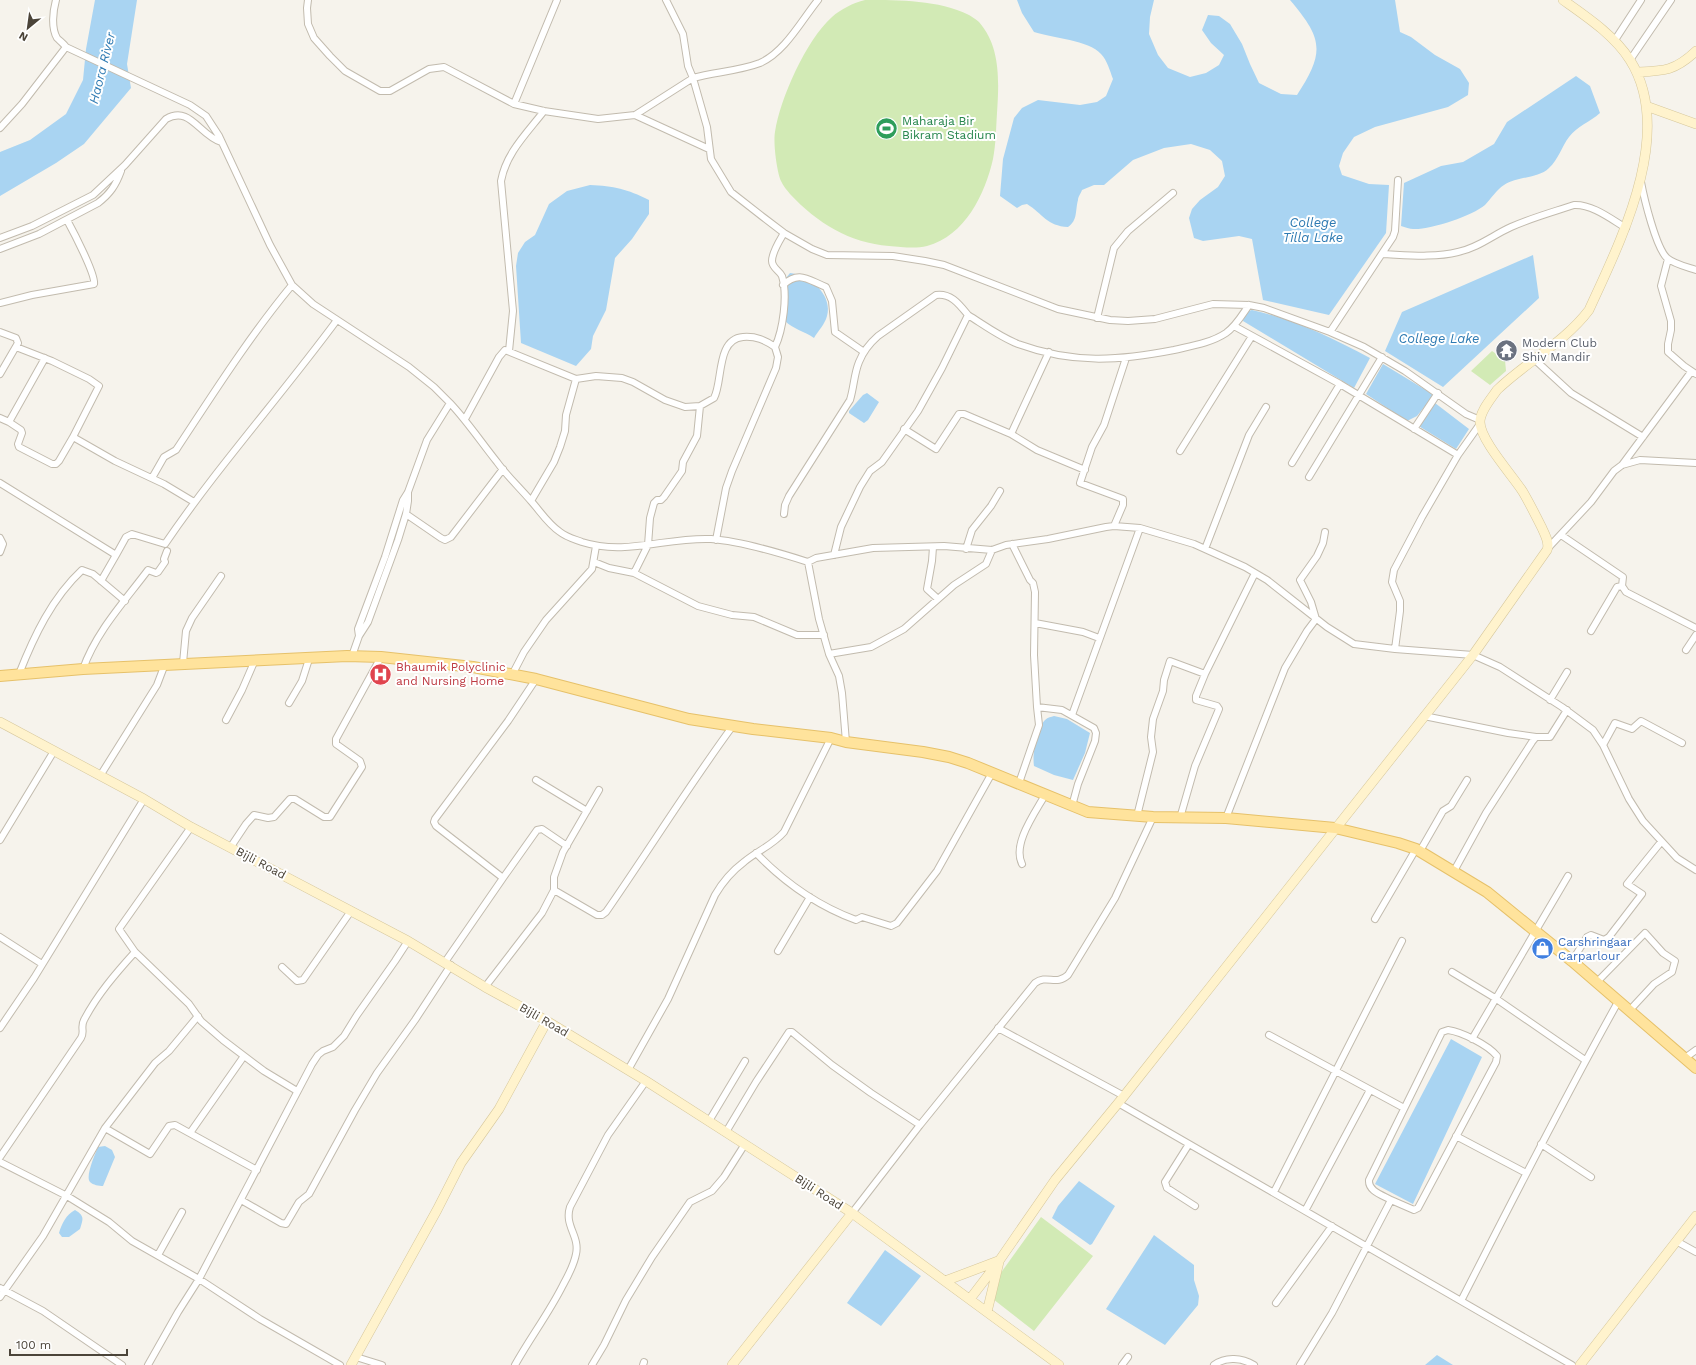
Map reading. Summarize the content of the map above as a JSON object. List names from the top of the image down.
{
  "streets": {
    "street": ["Bijli Road"]
  },
  "water": ["Haora River", "College Tilla Lake", "College Lake"],
  "places": {
    "sports": ["Maharaja Bir Bikram Stadium"],
    "temple": ["Modern Club Shiv Mandir"],
    "hospital": ["Bhaumik Polyclinic and Nursing Home"],
    "shop": ["Carshringaar Carparlour"]
  },
  "scale_bar": "100 m",
  "north": "bottom left"
}
